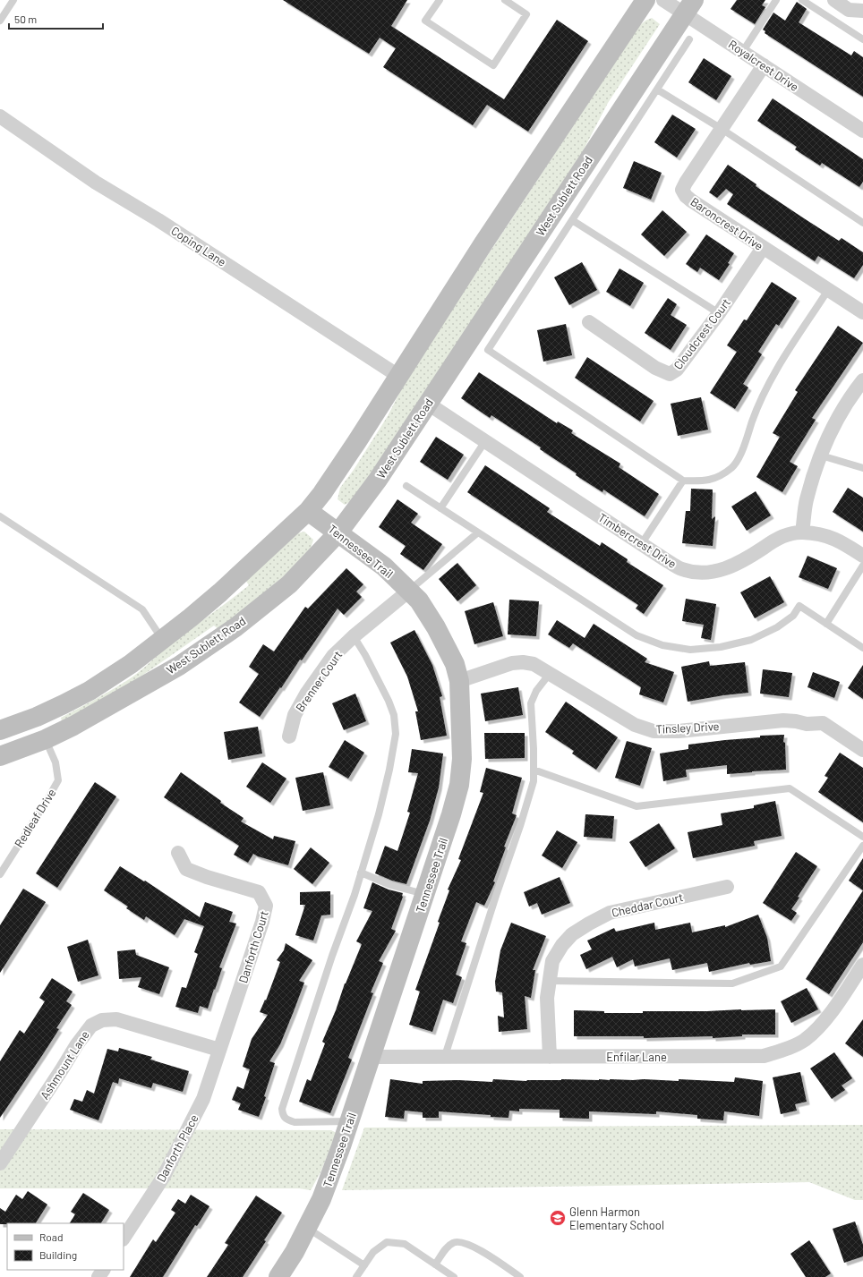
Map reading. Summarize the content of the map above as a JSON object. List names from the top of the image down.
{
  "streets": {
    "main road": ["West Sublett Road", "Tennessee Trail"],
    "street": [
      "Royalcrest Drive",
      "Baroncrest Drive",
      "Coping Lane",
      "Cloudcrest Court",
      "Timbercrest Drive",
      "Brenner Court",
      "Tinsley Drive",
      "Cheddar Court",
      "Danforth Court",
      "Enfilar Lane",
      "Ashmount Lane",
      "Danforth Place"
    ],
    "lane": ["Redleaf Drive"]
  },
  "crossings": [
    ["Royalcrest Drive", "West Sublett Road"],
    ["Royalcrest Drive", "Baroncrest Drive"],
    ["West Sublett Road", "Timbercrest Drive"],
    ["West Sublett Road", "Tennessee Trail"],
    ["West Sublett Road", "Redleaf Drive"],
    ["Baroncrest Drive", "Cloudcrest Court"],
    ["Tennessee Trail", "Brenner Court"],
    ["Tennessee Trail", "Tinsley Drive"],
    ["Tennessee Trail", "Enfilar Lane"],
    ["Cheddar Court", "Enfilar Lane"],
    ["Danforth Court", "Ashmount Lane"],
    ["Danforth Court", "Danforth Place"],
    ["Ashmount Lane", "Danforth Place"]
  ],
  "places": {
    "school or university": ["Glenn Harmon Elementary School"]
  },
  "legend": ["Road", "Building"],
  "scale_bar": "50 m"
}
